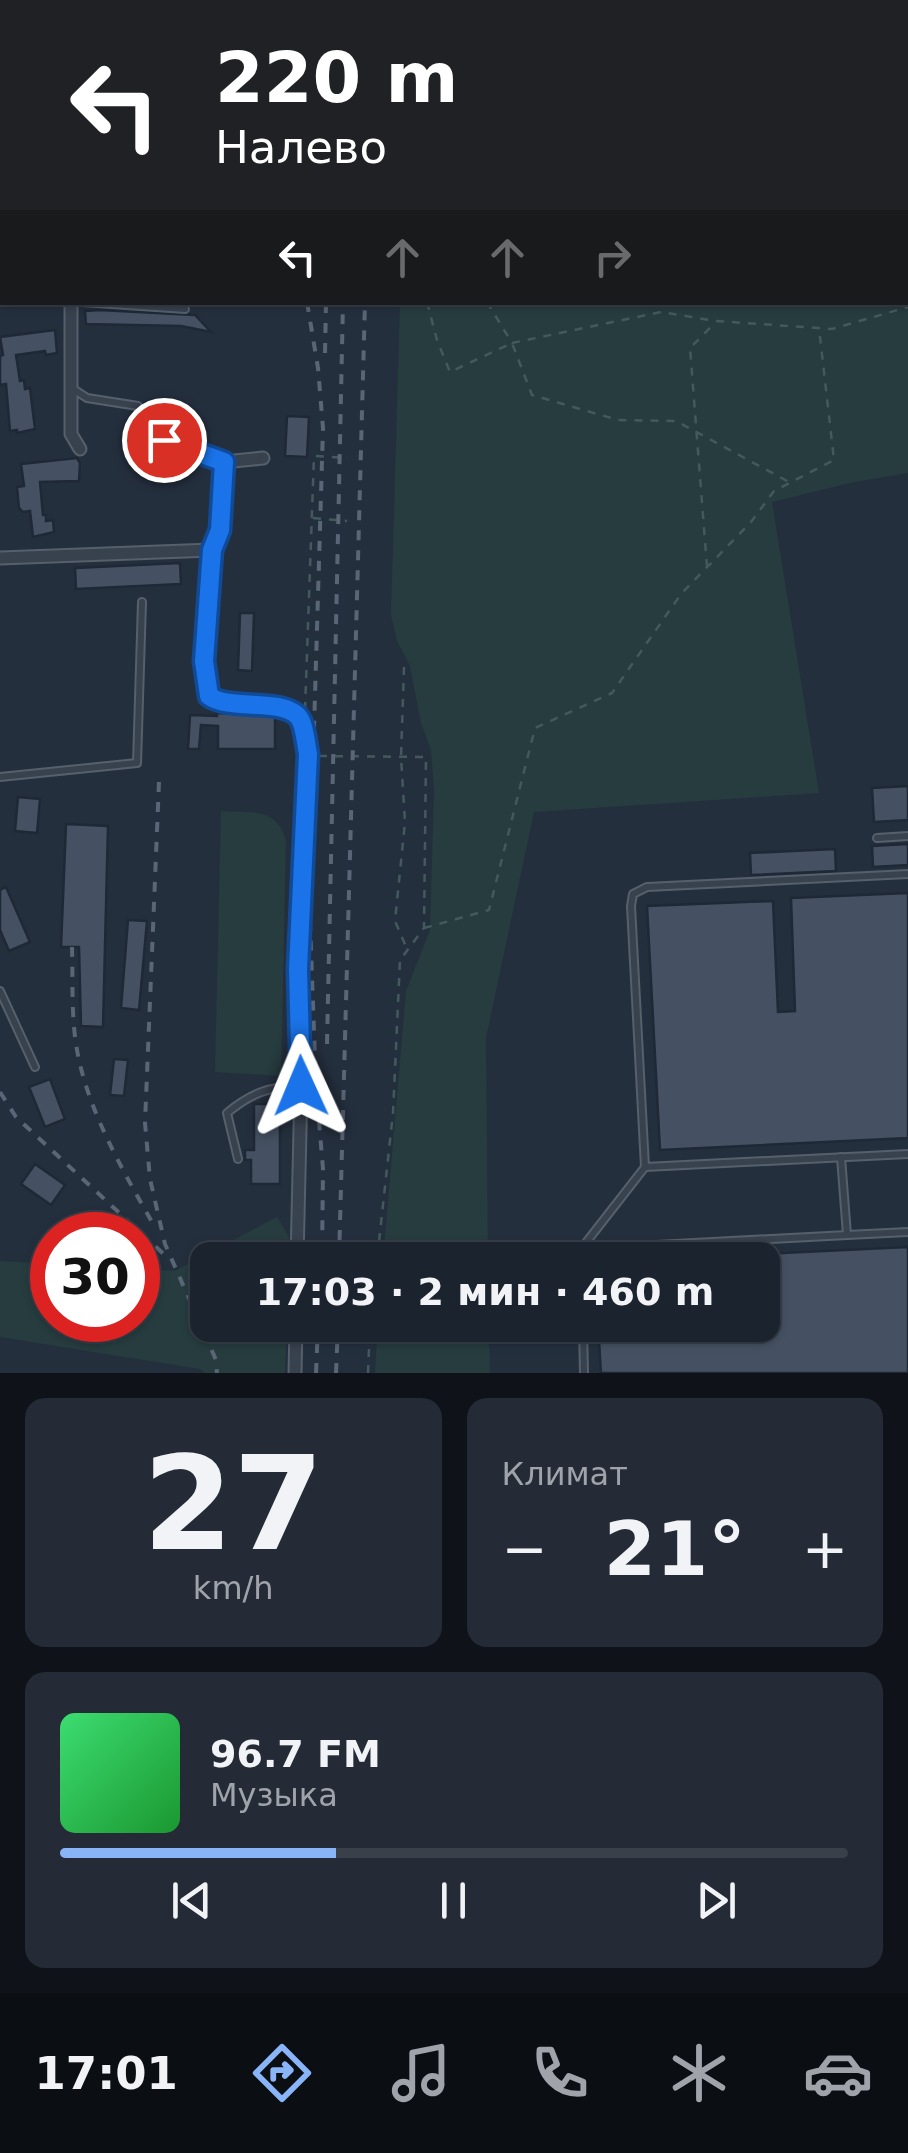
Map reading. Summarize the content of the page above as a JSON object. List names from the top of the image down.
{
  "page": {
    "turn": ["220 m", "Налево"],
    "limit": "30",
    "trip": "17:03 · 2 мин · 460 m",
    "tile": [
      ["27", "km/h"],
      "Климат"
    ],
    "heat": ["−", "21°", "+"],
    "song": ["96.7 FM", "Музыка"],
    "tabs": "17:01"
  }
}
